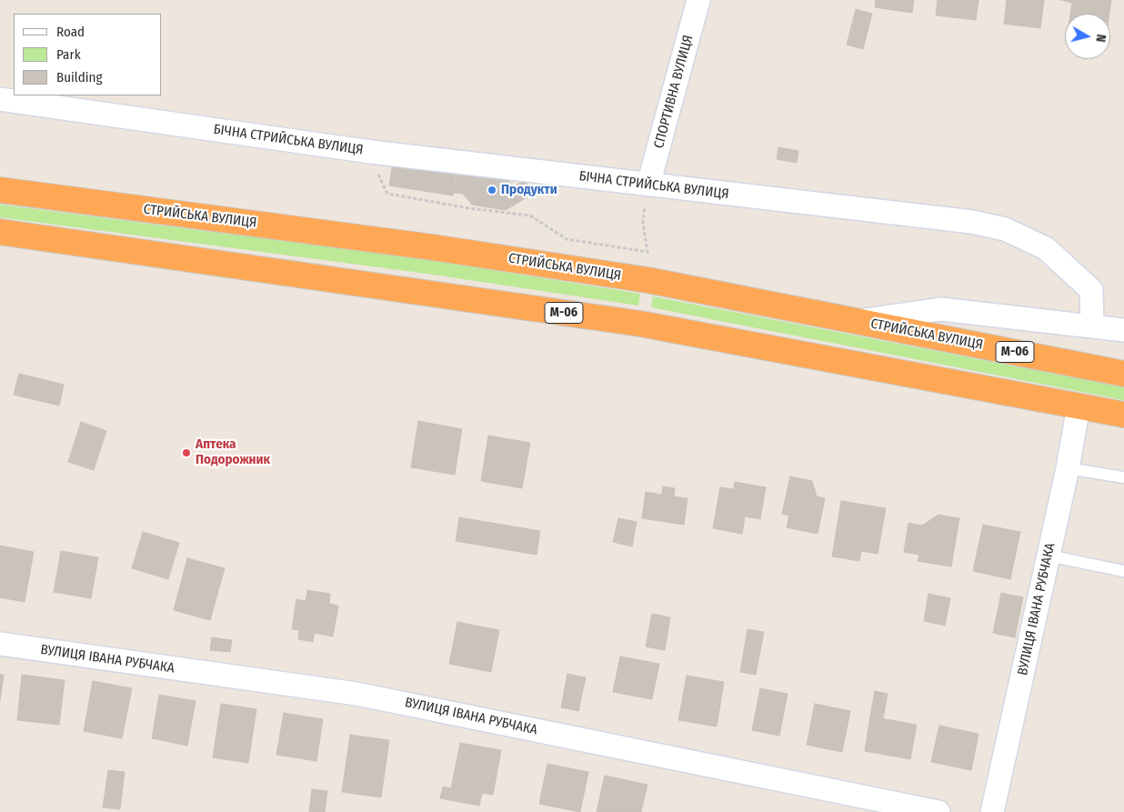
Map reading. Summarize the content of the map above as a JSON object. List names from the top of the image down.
{
  "streets": {
    "highway": ["СТРИЙСЬКА ВУЛИЦЯ", "М-06"],
    "street": ["СПОРТИВНА ВУЛИЦЯ", "БІЧНА СТРИЙСЬКА ВУЛИЦЯ", "ВУЛИЦЯ ІВАНА РУБЧАКА"]
  },
  "crossings": [
    ["СПОРТИВНА ВУЛИЦЯ", "БІЧНА СТРИЙСЬКА ВУЛИЦЯ"],
    ["М-06", "ВУЛИЦЯ ІВАНА РУБЧАКА"]
  ],
  "places": ["Продукти", "Аптека Подорожник"],
  "legend": ["Road", "Park", "Building"],
  "north": "right"
}
